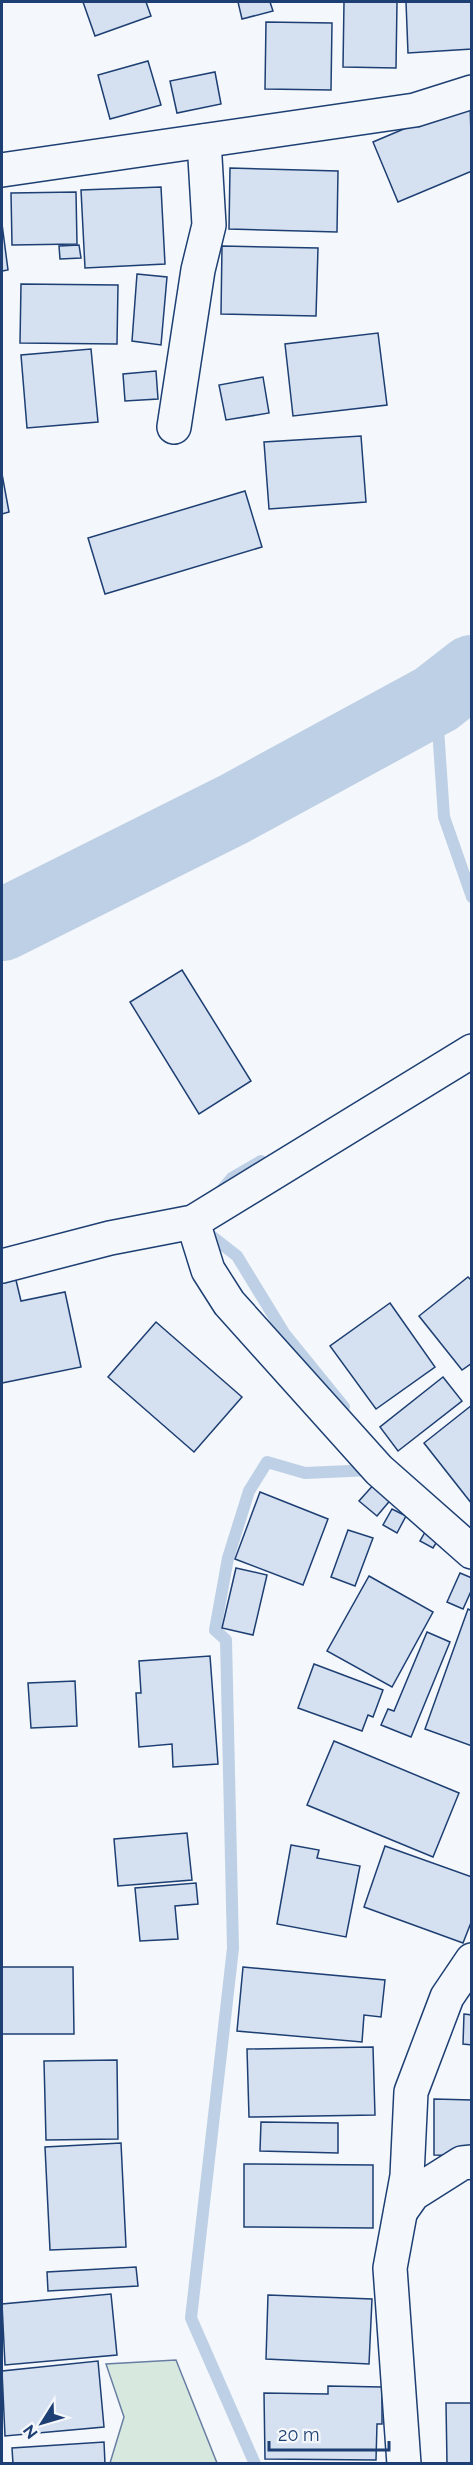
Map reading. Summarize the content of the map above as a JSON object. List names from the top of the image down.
{
  "scale_bar": "20 m",
  "north": "bottom left"
}
